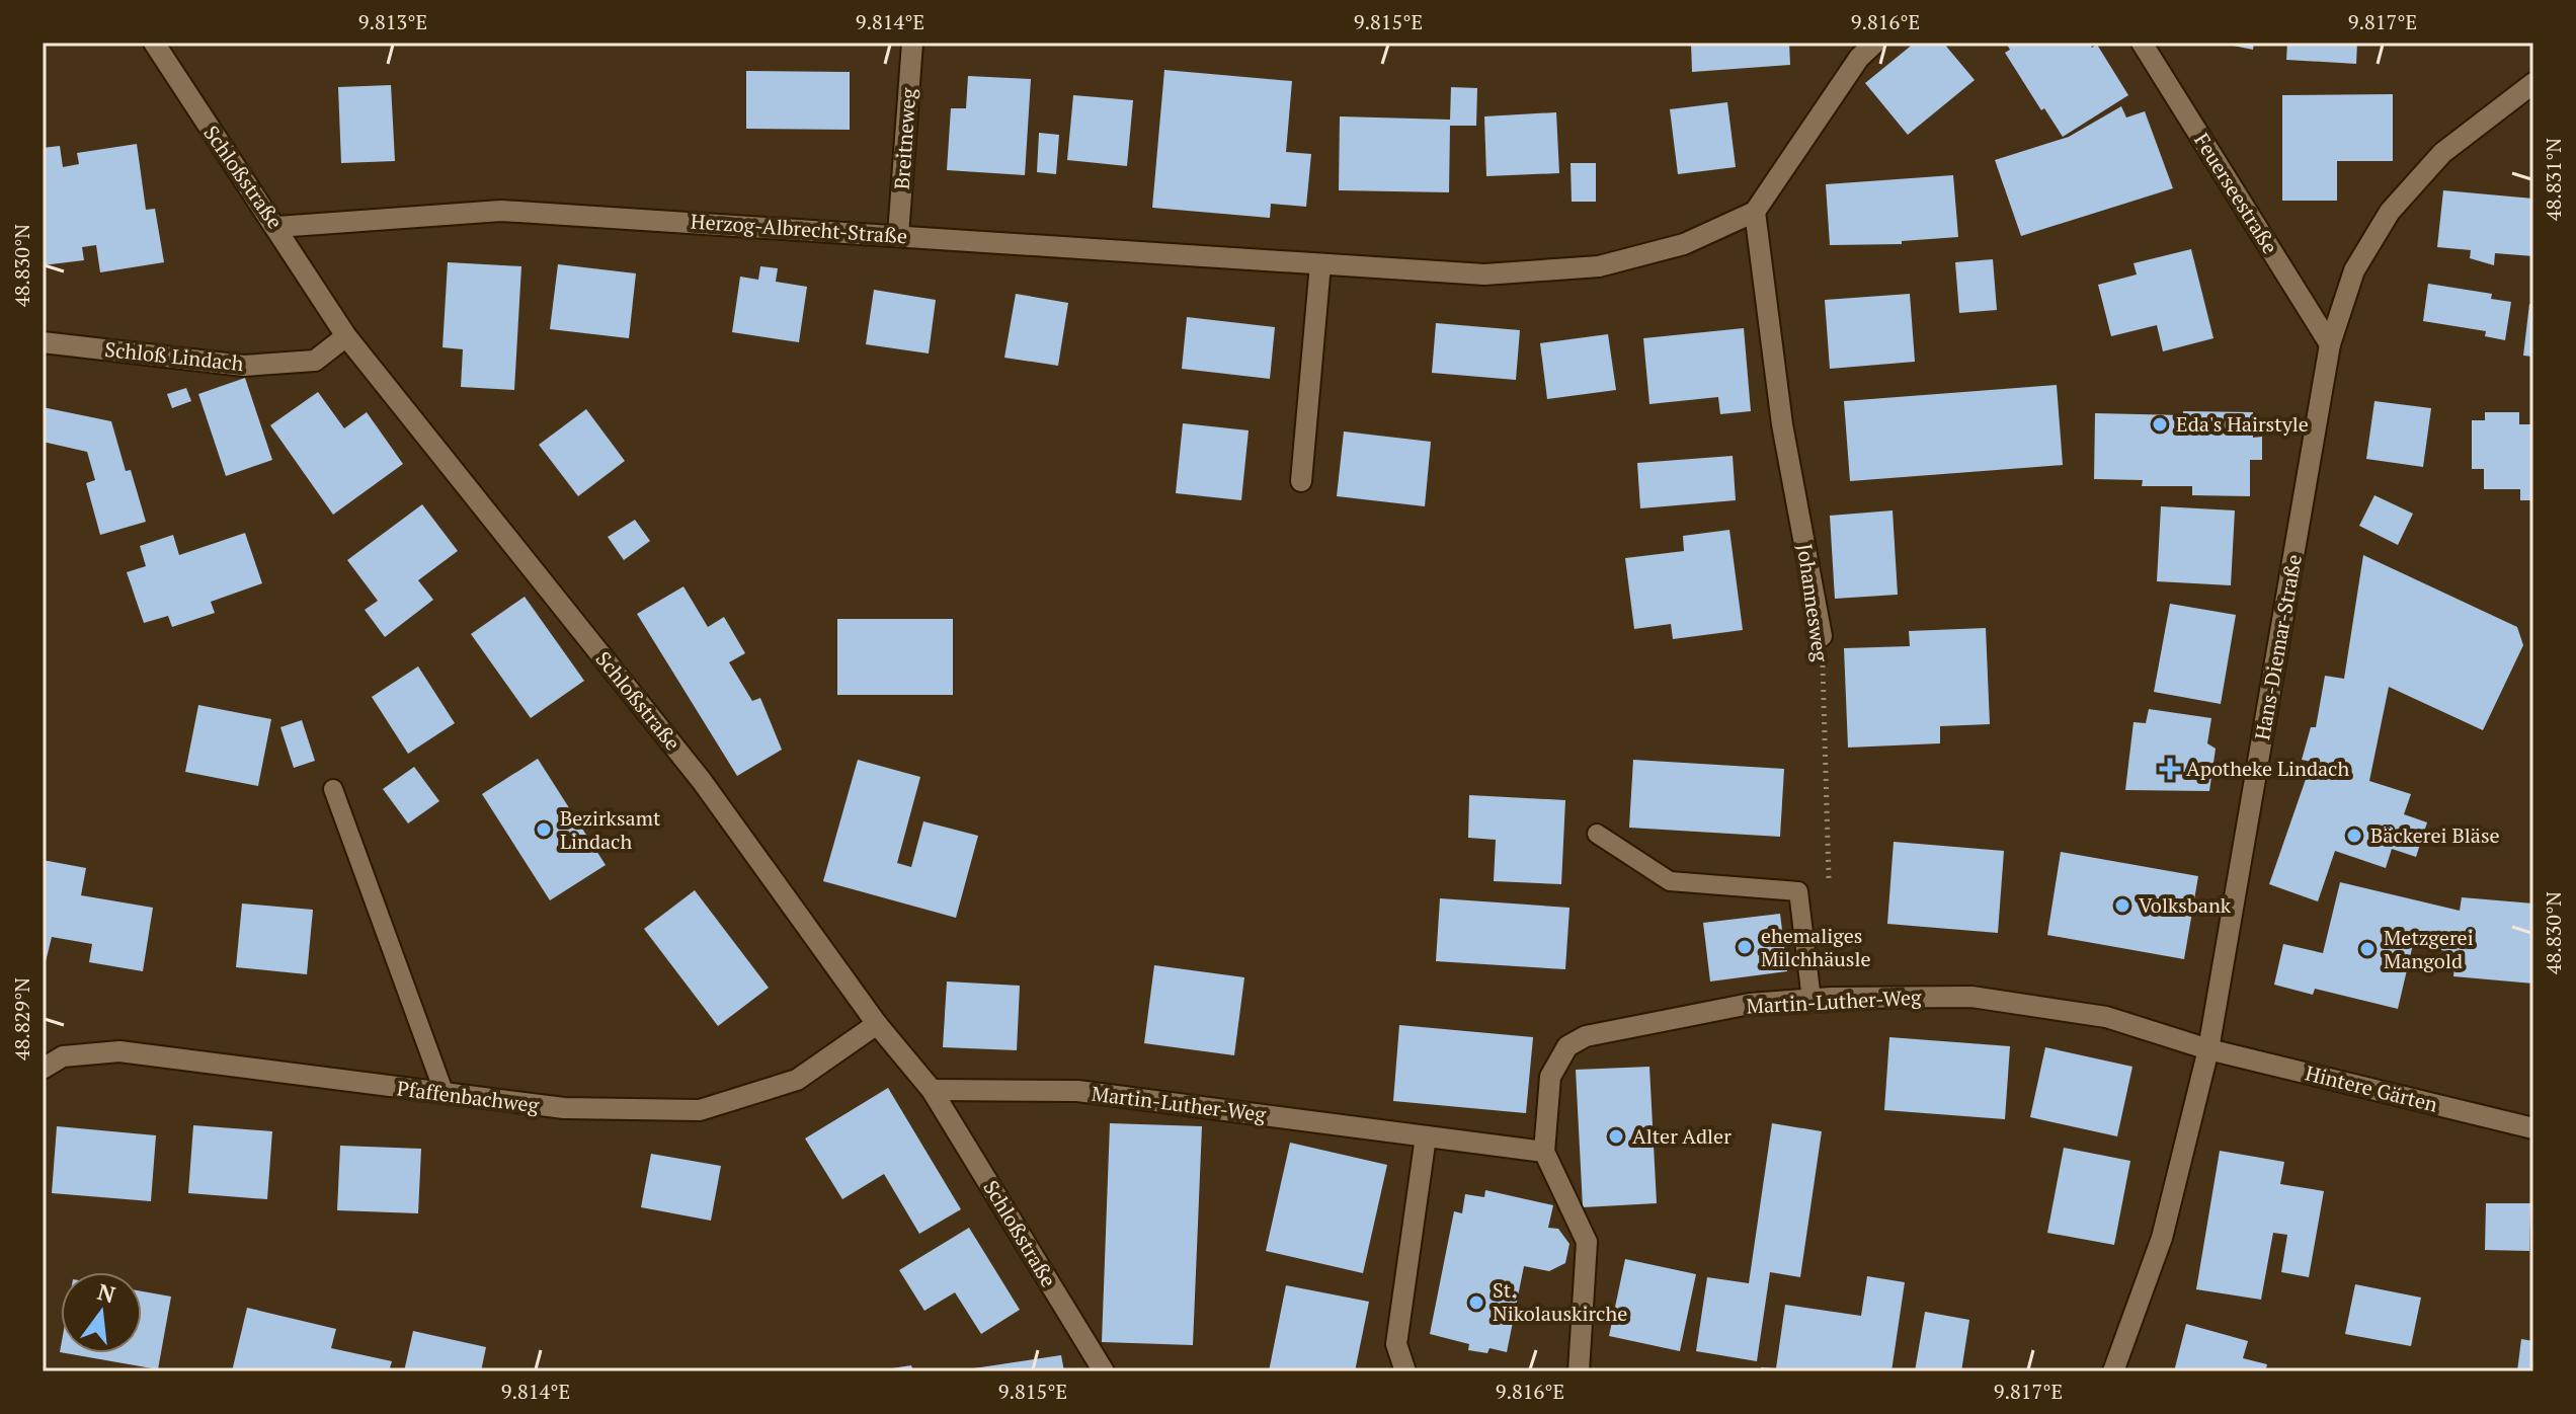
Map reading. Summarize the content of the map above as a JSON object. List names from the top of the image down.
{
  "streets": {
    "street": [
      "Breitneweg",
      "Schloßstraße",
      "Feuerseestraße",
      "Herzog-Albrecht-Straße",
      "Schloß Lindach",
      "Johannesweg",
      "Hans-Diemar-Straße",
      "Martin-Luther-Weg",
      "Hintere Gärten",
      "Pfaffenbachweg"
    ]
  },
  "crossings": [
    ["Breitneweg", "Herzog-Albrecht-Straße"],
    ["Schloßstraße", "Herzog-Albrecht-Straße"],
    ["Schloßstraße", "Schloß Lindach"],
    ["Schloßstraße", "Martin-Luther-Weg"],
    ["Schloßstraße", "Pfaffenbachweg"],
    ["Feuerseestraße", "Hans-Diemar-Straße"],
    ["Herzog-Albrecht-Straße", "Johannesweg"],
    ["Hans-Diemar-Straße", "Martin-Luther-Weg"],
    ["Hans-Diemar-Straße", "Hintere Gärten"],
    ["Martin-Luther-Weg", "Hintere Gärten"]
  ],
  "places": {
    "other": [
      "Eda's Hairstyle",
      "Bezirksamt Lindach",
      "Bäckerei Bläse",
      "Volksbank",
      "ehemaliges Milchhäusle",
      "Metzgerei Mangold",
      "Alter Adler",
      "St. Nikolauskirche"
    ],
    "health": ["Apotheke Lindach"]
  },
  "north": "top",
  "coordinates": [
    "9.813°E",
    "9.814°E",
    "9.815°E",
    "9.816°E",
    "9.817°E",
    "48.831°N",
    "48.830°N",
    "48.829°N"
  ]
}
